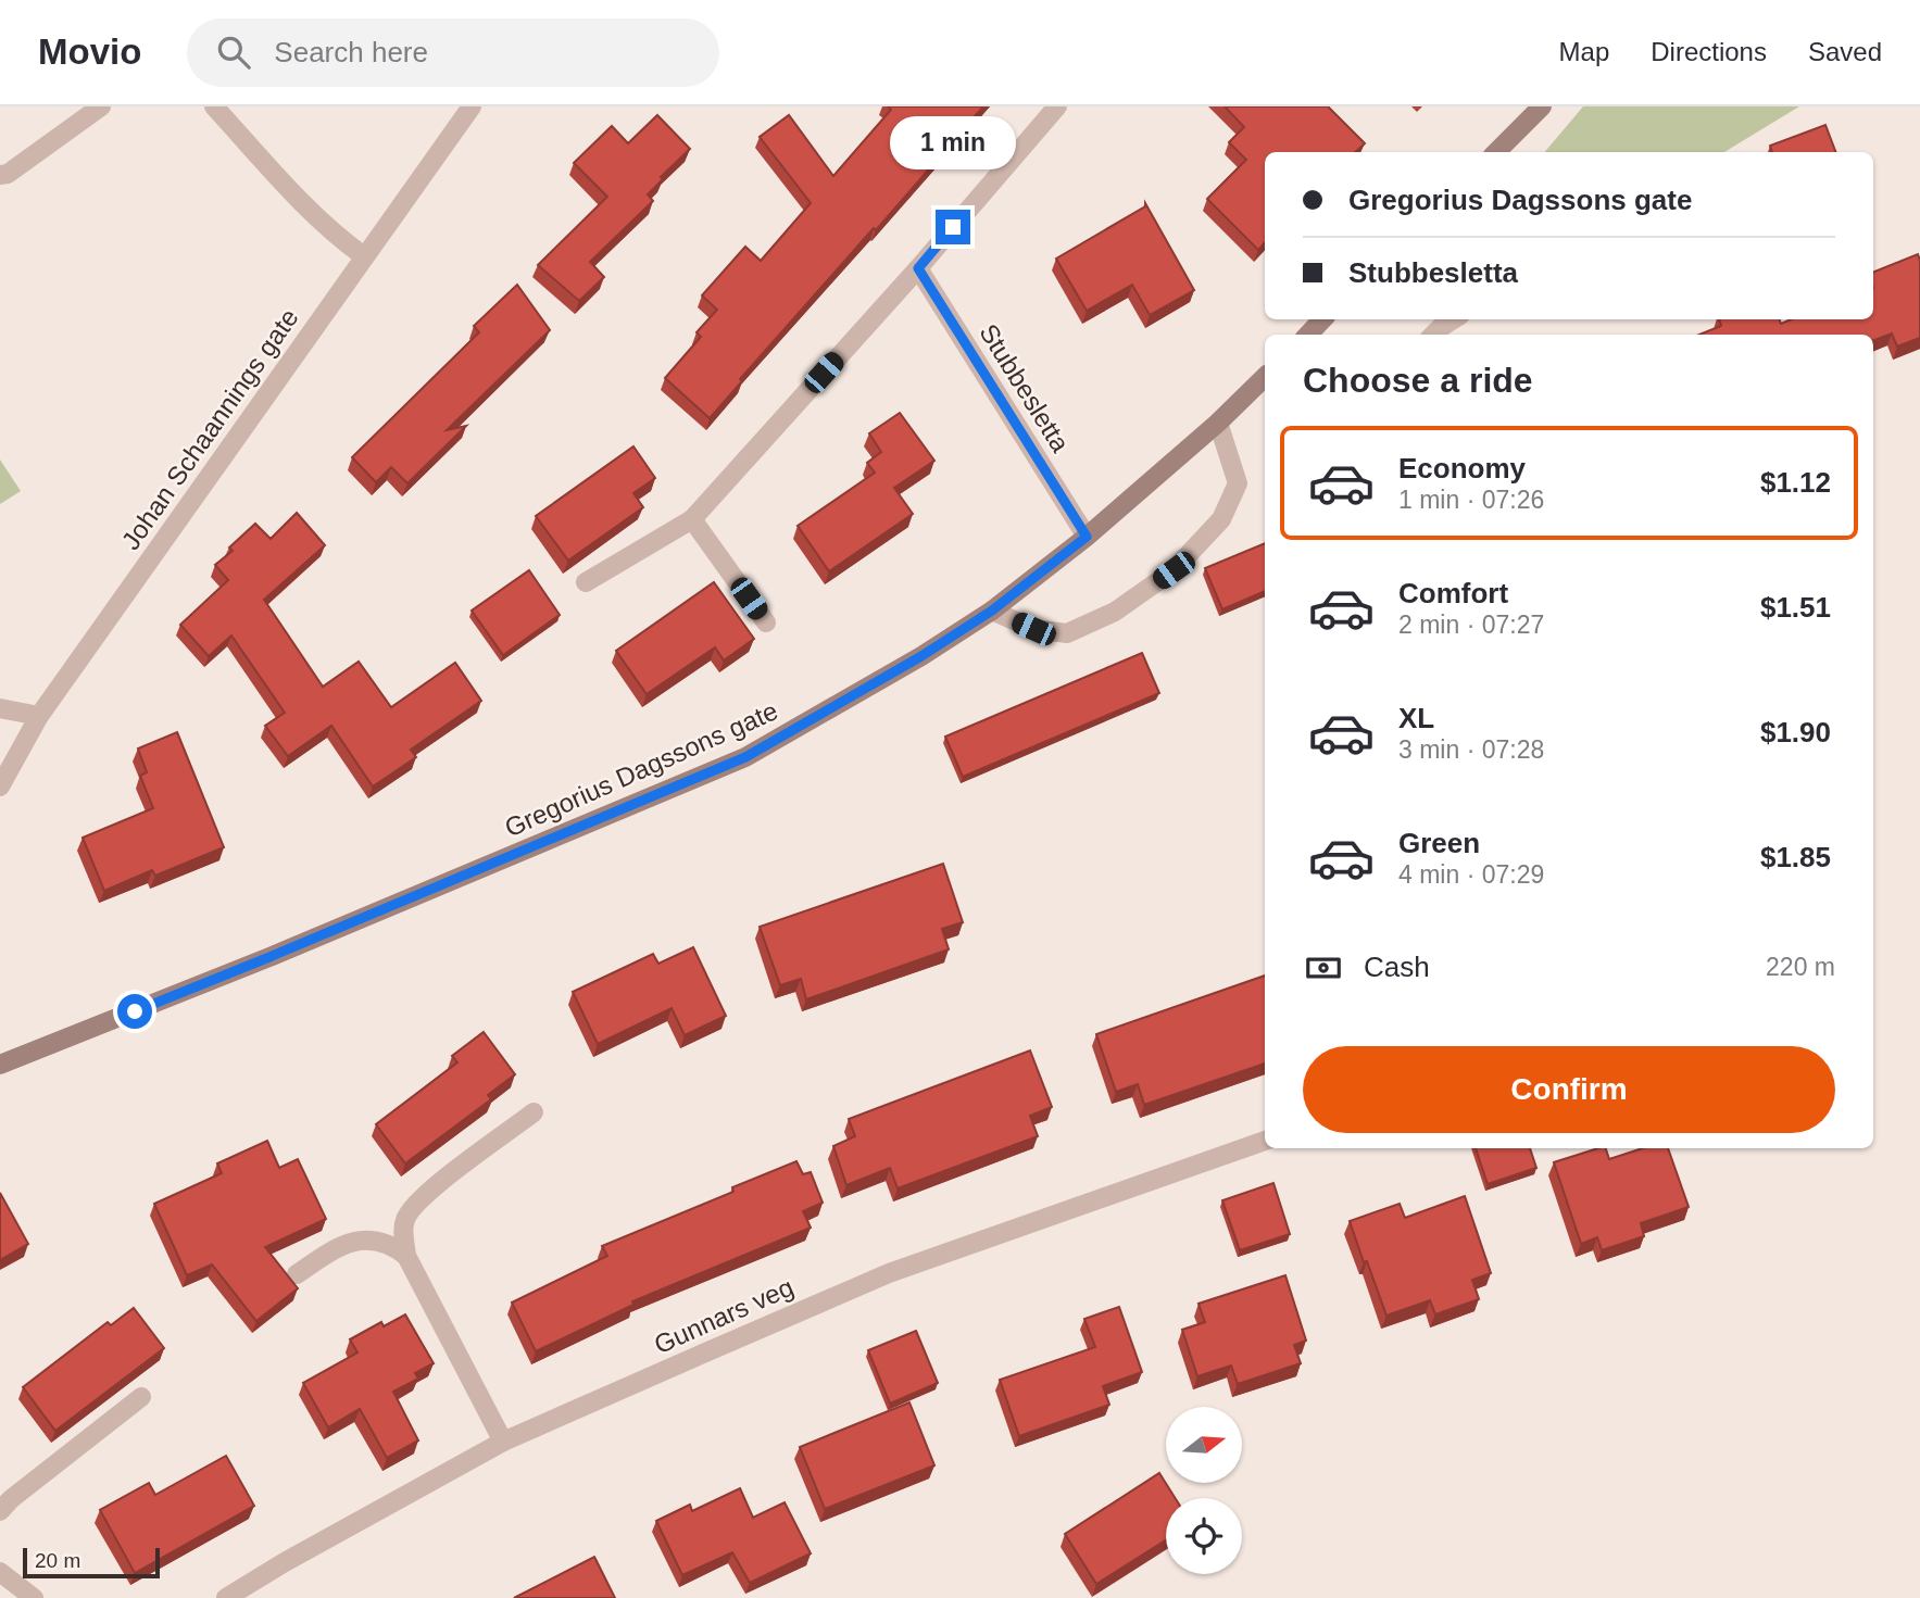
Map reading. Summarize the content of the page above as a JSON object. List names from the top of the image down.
{
  "streets": {
    "street": [
      "Stubbesletta",
      "Johan Schaannings gate",
      "Gregorius Dagssons gate",
      "Gunnars veg"
    ]
  },
  "crossings": [
    ["Stubbesletta", "Gregorius Dagssons gate"]
  ],
  "scale_bar": "20 m",
  "north": "right",
  "page": {
    "header": "Movio",
    "search": "Search here",
    "nav": ["Map", "Directions", "Saved"],
    "bubble": "1 min",
    "banner": ["Gregorius Dagssons gate", "Stubbesletta"],
    "heading": "Choose a ride",
    "list": [
      {
        "name": "Economy",
        "note": "1 min · 07:26",
        "value": "$1.12"
      },
      {
        "name": "Comfort",
        "note": "2 min · 07:27",
        "value": "$1.51"
      },
      {
        "name": "XL",
        "note": "3 min · 07:28",
        "value": "$1.90"
      },
      {
        "name": "Green",
        "note": "4 min · 07:29",
        "value": "$1.85"
      }
    ],
    "pay": ["Cash", "220 m"],
    "buttons": "Confirm",
    "scale": "20 m"
  }
}
